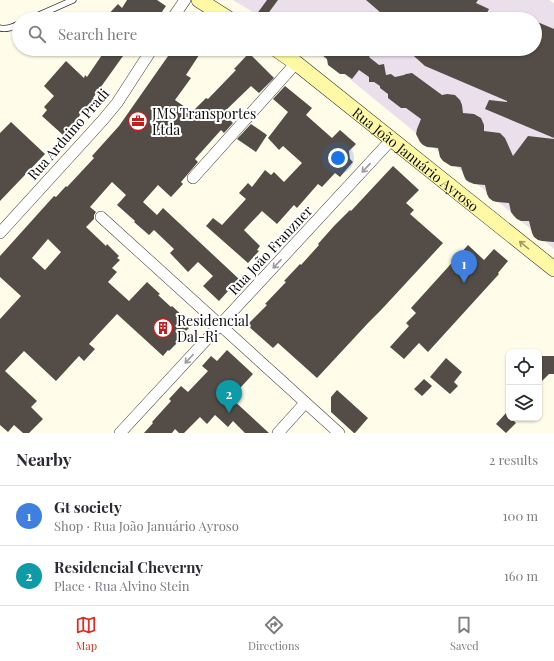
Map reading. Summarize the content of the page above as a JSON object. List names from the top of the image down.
{
  "streets": {
    "main road": ["Rua João Januário Ayroso"],
    "street": ["Rua Arduino Pradi", "Rua João Franzner"]
  },
  "crossings": [
    ["Rua João Januário Ayroso", "Rua João Franzner"]
  ],
  "one_way": ["Rua João Januário Ayroso", "Rua João Franzner"],
  "places": {
    "office": ["JMS Transportes Ltda"],
    "building": ["Residencial Dal-Ri"]
  },
  "page": {
    "search": "Search here",
    "pins": ["1", "2"],
    "heading": ["Nearby", "2 results"],
    "list": [
      {
        "mark": "1",
        "name": "Gt society",
        "note": "Shop · Rua João Januário Ayroso",
        "value": "100 m"
      },
      {
        "mark": "2",
        "name": "Residencial Cheverny",
        "note": "Place · Rua Alvino Stein",
        "value": "160 m"
      }
    ],
    "nav": ["Map", "Directions", "Saved"]
  }
}
